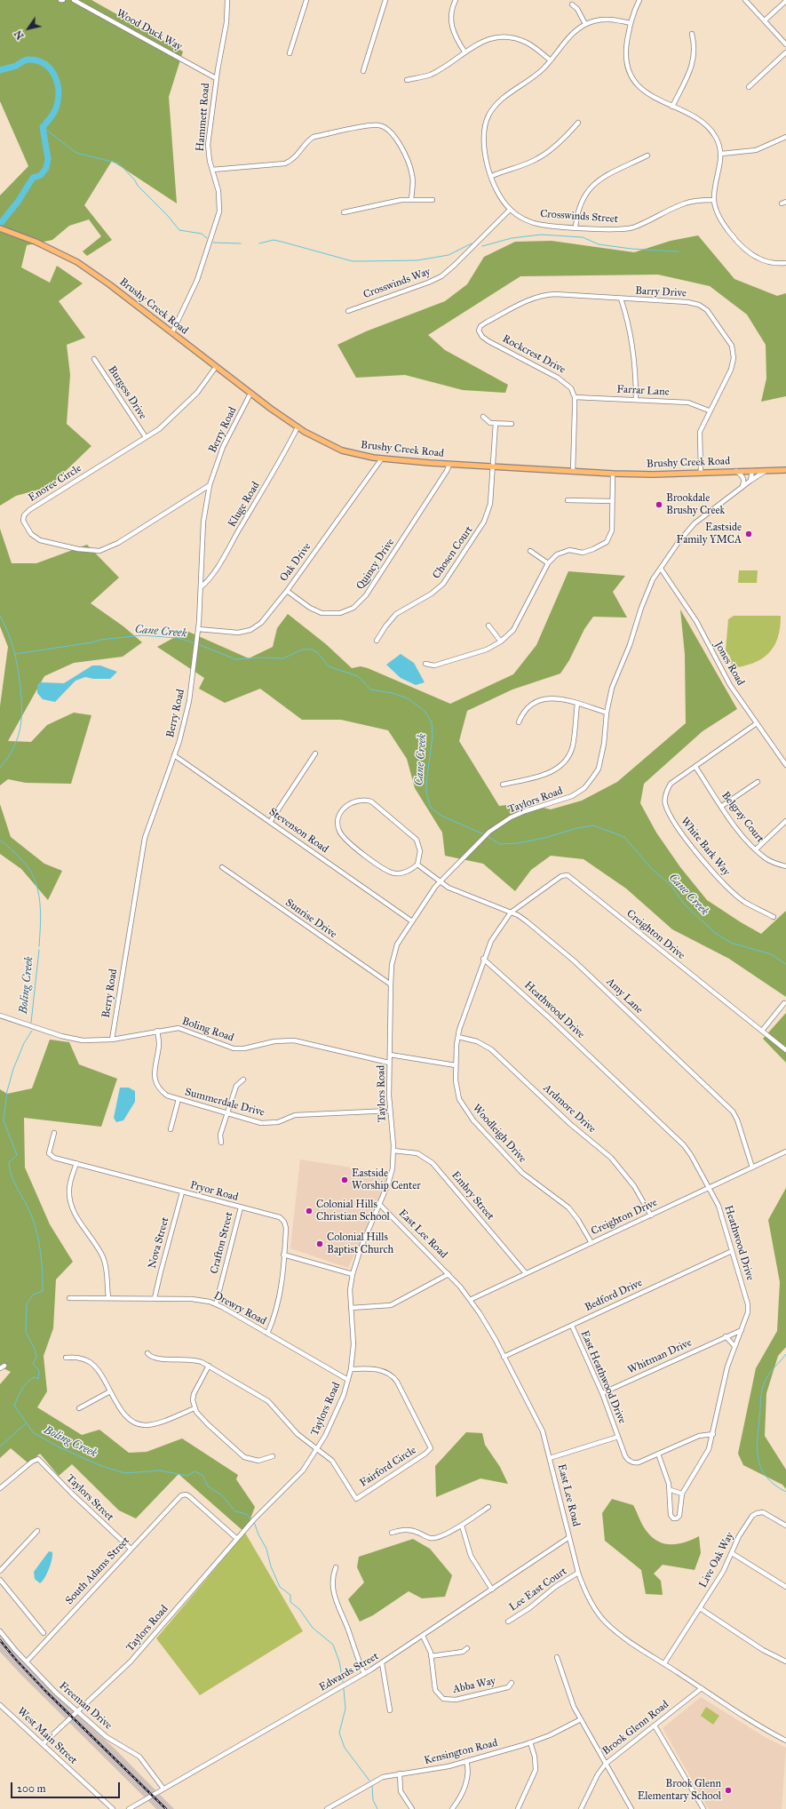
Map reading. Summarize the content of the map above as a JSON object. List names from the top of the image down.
{
  "streets": {
    "main road": ["Brushy Creek Road"],
    "street": [
      "Wood Duck Way",
      "Hammett Road",
      "Crosswinds Street",
      "Crosswinds Way",
      "Barry Drive",
      "Rockcrest Drive",
      "Farrar Lane",
      "Burgess Drive",
      "Berry Road",
      "Enoree Circle",
      "Kluge Road",
      "Chosen Court",
      "Oak Drive",
      "Quincy Drive",
      "Jones Road",
      "Taylors Road",
      "Belgray Court",
      "Stevenson Road",
      "White Bark Way",
      "Sunrise Drive",
      "Creighton Drive",
      "Amy Lane",
      "Heathwood Drive",
      "Boling Road",
      "Summerdale Drive",
      "Ardmore Drive",
      "Woodleigh Drive",
      "Pryor Road",
      "Embry Street",
      "East Lee Road",
      "Nova Street",
      "Crafton Street",
      "Bedford Drive",
      "Drewry Road",
      "Whitman Drive",
      "East Heathwood Drive",
      "Fairford Circle",
      "Taylors Street",
      "Live Oak Way",
      "South Adams Street",
      "Lee East Court",
      "Edwards Street",
      "Abba Way",
      "Freeman Drive",
      "Brook Glenn Road",
      "West Main Street",
      "Kensington Road"
    ]
  },
  "crossings": [
    ["Wood Duck Way", "Hammett Road"],
    ["Hammett Road", "Brushy Creek Road"],
    ["Crosswinds Street", "Crosswinds Way"],
    ["Barry Drive", "Brushy Creek Road"],
    ["Barry Drive", "Rockcrest Drive"],
    ["Barry Drive", "Farrar Lane"],
    ["Brushy Creek Road", "Berry Road"],
    ["Brushy Creek Road", "Enoree Circle"],
    ["Brushy Creek Road", "Kluge Road"],
    ["Brushy Creek Road", "Chosen Court"],
    ["Brushy Creek Road", "Oak Drive"],
    ["Brushy Creek Road", "Quincy Drive"],
    ["Brushy Creek Road", "Taylors Road"],
    ["Rockcrest Drive", "Farrar Lane"],
    ["Burgess Drive", "Enoree Circle"],
    ["Berry Road", "Enoree Circle"],
    ["Berry Road", "Kluge Road"],
    ["Berry Road", "Oak Drive"],
    ["Berry Road", "Stevenson Road"],
    ["Berry Road", "Boling Road"],
    ["Oak Drive", "Quincy Drive"],
    ["Jones Road", "Taylors Road"],
    ["Jones Road", "White Bark Way"],
    ["Taylors Road", "Stevenson Road"],
    ["Taylors Road", "Sunrise Drive"],
    ["Taylors Road", "Amy Lane"],
    ["Taylors Road", "Boling Road"],
    ["Taylors Road", "Summerdale Drive"],
    ["Taylors Road", "Embry Street"],
    ["Taylors Road", "East Lee Road"],
    ["Taylors Road", "Drewry Road"],
    ["Taylors Road", "Fairford Circle"],
    ["Taylors Road", "South Adams Street"],
    ["Taylors Road", "Freeman Drive"],
    ["Taylors Road", "West Main Street"],
    ["Belgray Court", "White Bark Way"],
    ["Creighton Drive", "Amy Lane"],
    ["Creighton Drive", "Heathwood Drive"],
    ["Creighton Drive", "Ardmore Drive"],
    ["Creighton Drive", "Woodleigh Drive"],
    ["Creighton Drive", "Embry Street"],
    ["Creighton Drive", "East Lee Road"],
    ["Amy Lane", "Woodleigh Drive"],
    ["Heathwood Drive", "Woodleigh Drive"],
    ["Heathwood Drive", "Bedford Drive"],
    ["Heathwood Drive", "Whitman Drive"],
    ["Boling Road", "Summerdale Drive"],
    ["Ardmore Drive", "Woodleigh Drive"],
    ["Pryor Road", "Nova Street"],
    ["Pryor Road", "Crafton Street"],
    ["Pryor Road", "Drewry Road"],
    ["East Lee Road", "Bedford Drive"],
    ["East Lee Road", "Live Oak Way"],
    ["East Lee Road", "Lee East Court"],
    ["East Lee Road", "Edwards Street"],
    ["East Lee Road", "Brook Glenn Road"],
    ["Nova Street", "Drewry Road"],
    ["Crafton Street", "Drewry Road"],
    ["Bedford Drive", "East Heathwood Drive"],
    ["Whitman Drive", "East Heathwood Drive"],
    ["Taylors Street", "South Adams Street"],
    ["South Adams Street", "Freeman Drive"],
    ["Edwards Street", "Abba Way"],
    ["Edwards Street", "Freeman Drive"]
  ],
  "water": ["Cane Creek", "Boling Creek"],
  "places": [
    "Brookdale Brushy Creek",
    "Eastside Family YMCA",
    "Eastside Worship Center",
    "Colonial Hills Christian School",
    "Colonial Hills Baptist Church",
    "Brook Glenn Elementary School"
  ],
  "scale_bar": "200 m",
  "north": "bottom left"
}
